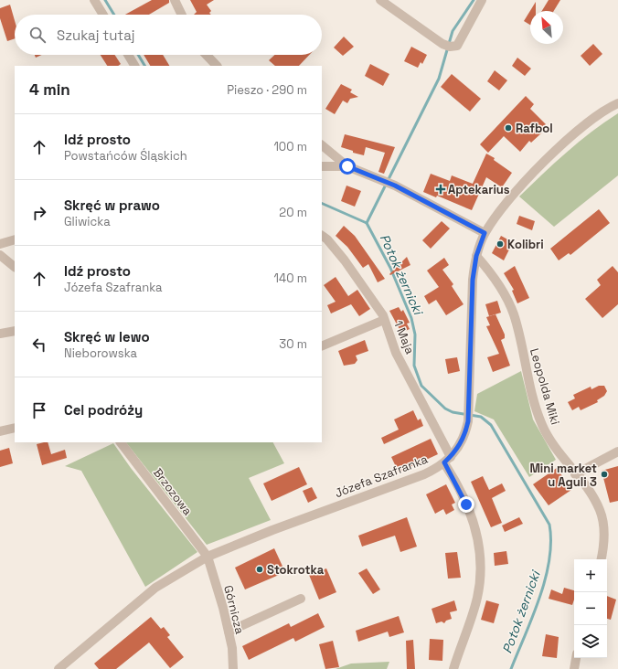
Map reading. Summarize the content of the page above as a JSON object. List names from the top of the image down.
{
  "streets": {
    "street": [
      "1 Maja",
      "Leopolda Miki",
      "Józefa Szafranka",
      "Brzozowa",
      "Górnicza"
    ]
  },
  "crossings": [
    ["1 Maja", "Józefa Szafranka"],
    ["Leopolda Miki", "Józefa Szafranka"],
    ["Józefa Szafranka", "Brzozowa"],
    ["Józefa Szafranka", "Górnicza"],
    ["Brzozowa", "Górnicza"]
  ],
  "water": ["Potok żernicki"],
  "places": {
    "other": [
      "Rafbol",
      "Kolibri",
      "Mini market u Aguli 3",
      "Stokrotka"
    ],
    "health": ["Aptekarius"]
  },
  "north": "top left",
  "page": {
    "search": "Szukaj tutaj",
    "heading": ["4 min", "Pieszo · 290 m"],
    "list": [
      ["Idź prosto", "Powstańców Śląskich", "100 m"],
      ["Skręć w prawo", "Gliwicka", "20 m"],
      ["Idź prosto", "Józefa Szafranka", "140 m"],
      ["Skręć w lewo", "Nieborowska", "30 m"],
      "Cel podróży"
    ],
    "map_buttons": ["+", "−"]
  }
}
